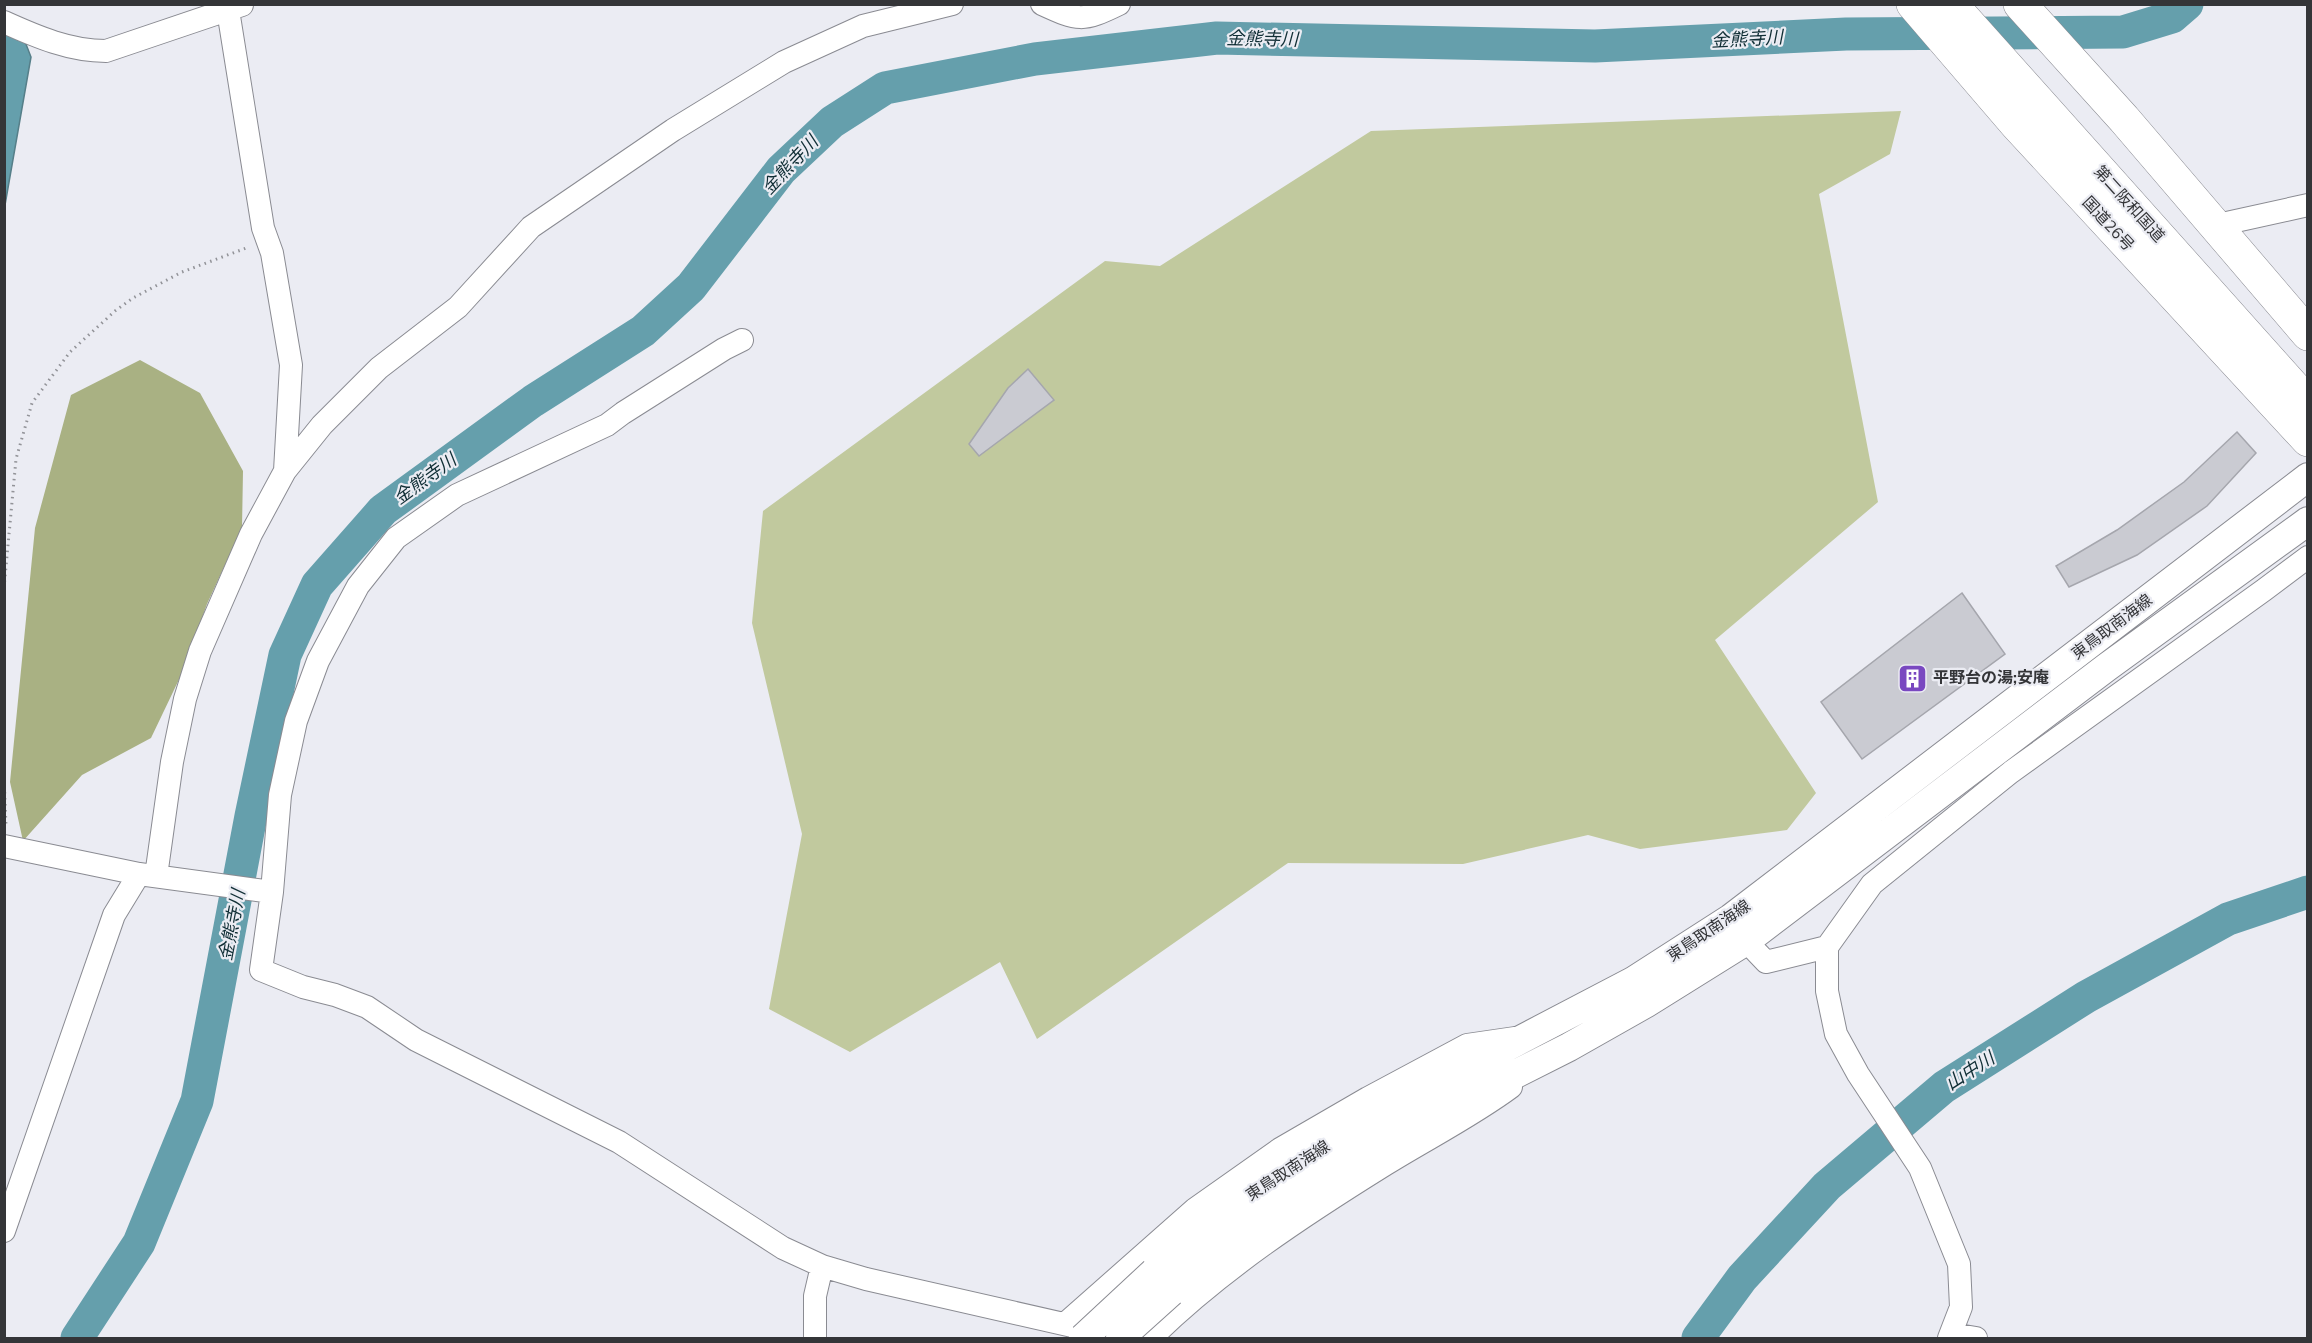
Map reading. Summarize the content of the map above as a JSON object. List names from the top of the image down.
{
  "streets": {
    "highway": ["第二阪和国道", "国道26号"],
    "main road": ["東鳥取南海線"]
  },
  "water": ["金熊寺川", "山中川"],
  "places": {
    "building": ["平野台の湯;安庵"]
  }
}
